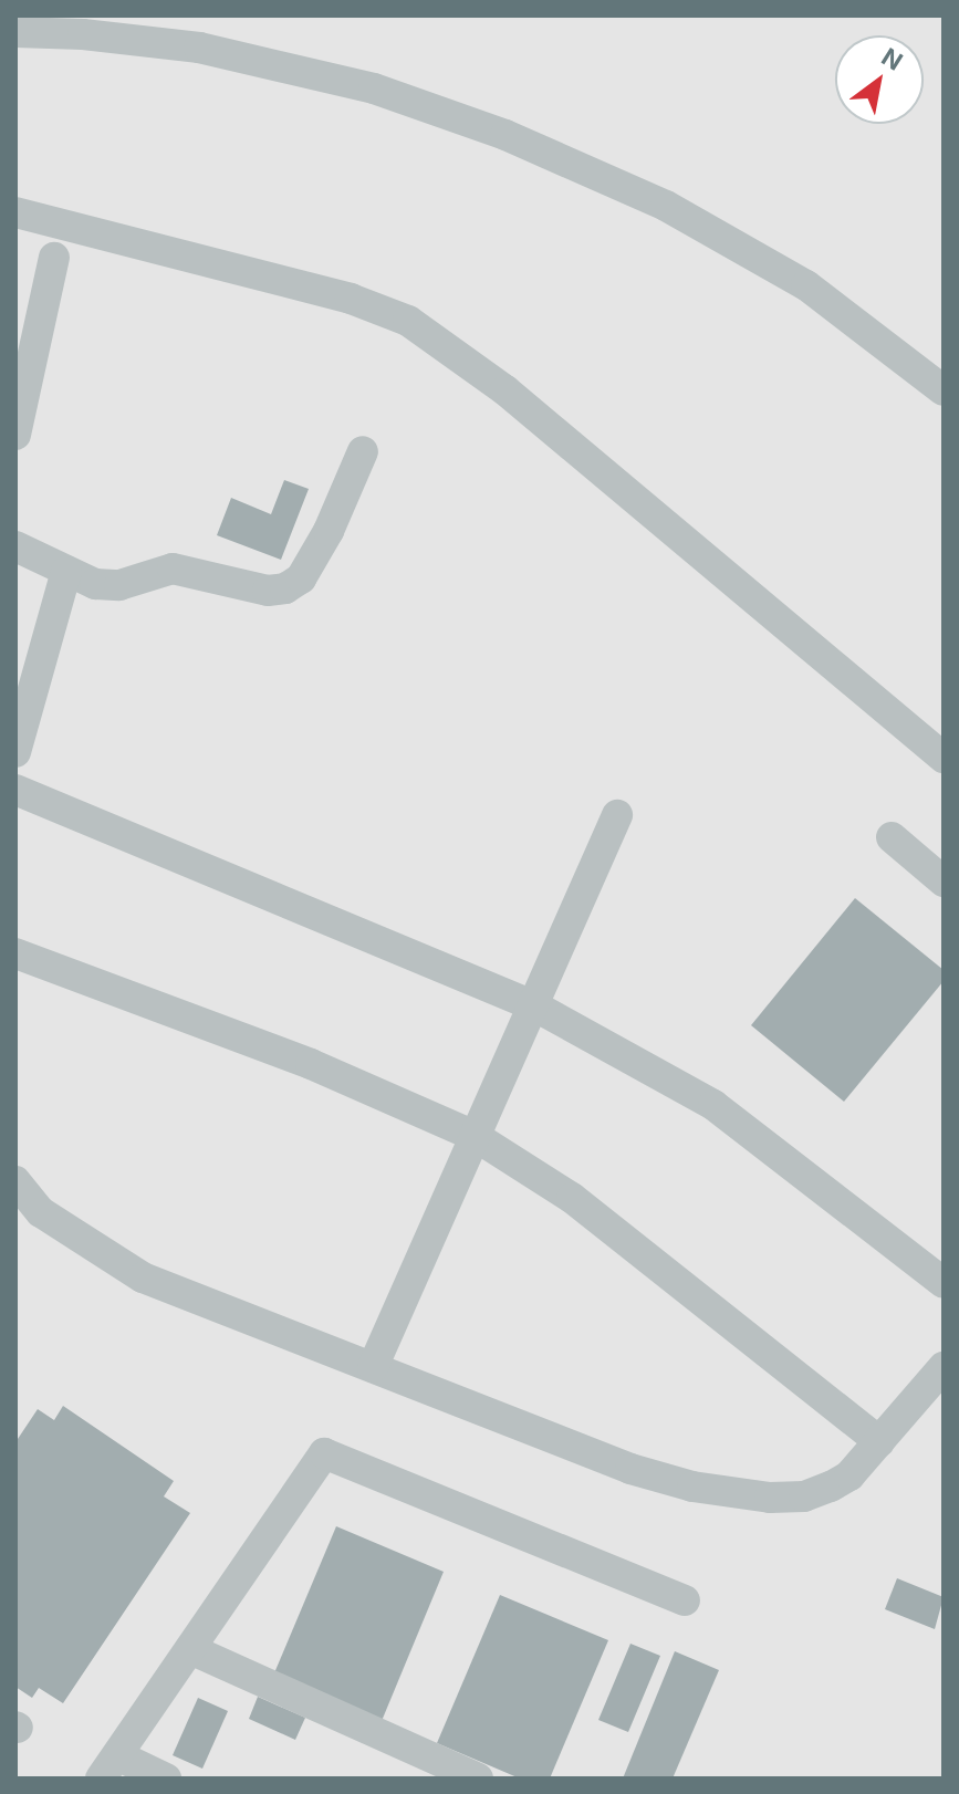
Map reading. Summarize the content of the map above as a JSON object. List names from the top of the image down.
{
  "north": "top right"
}
